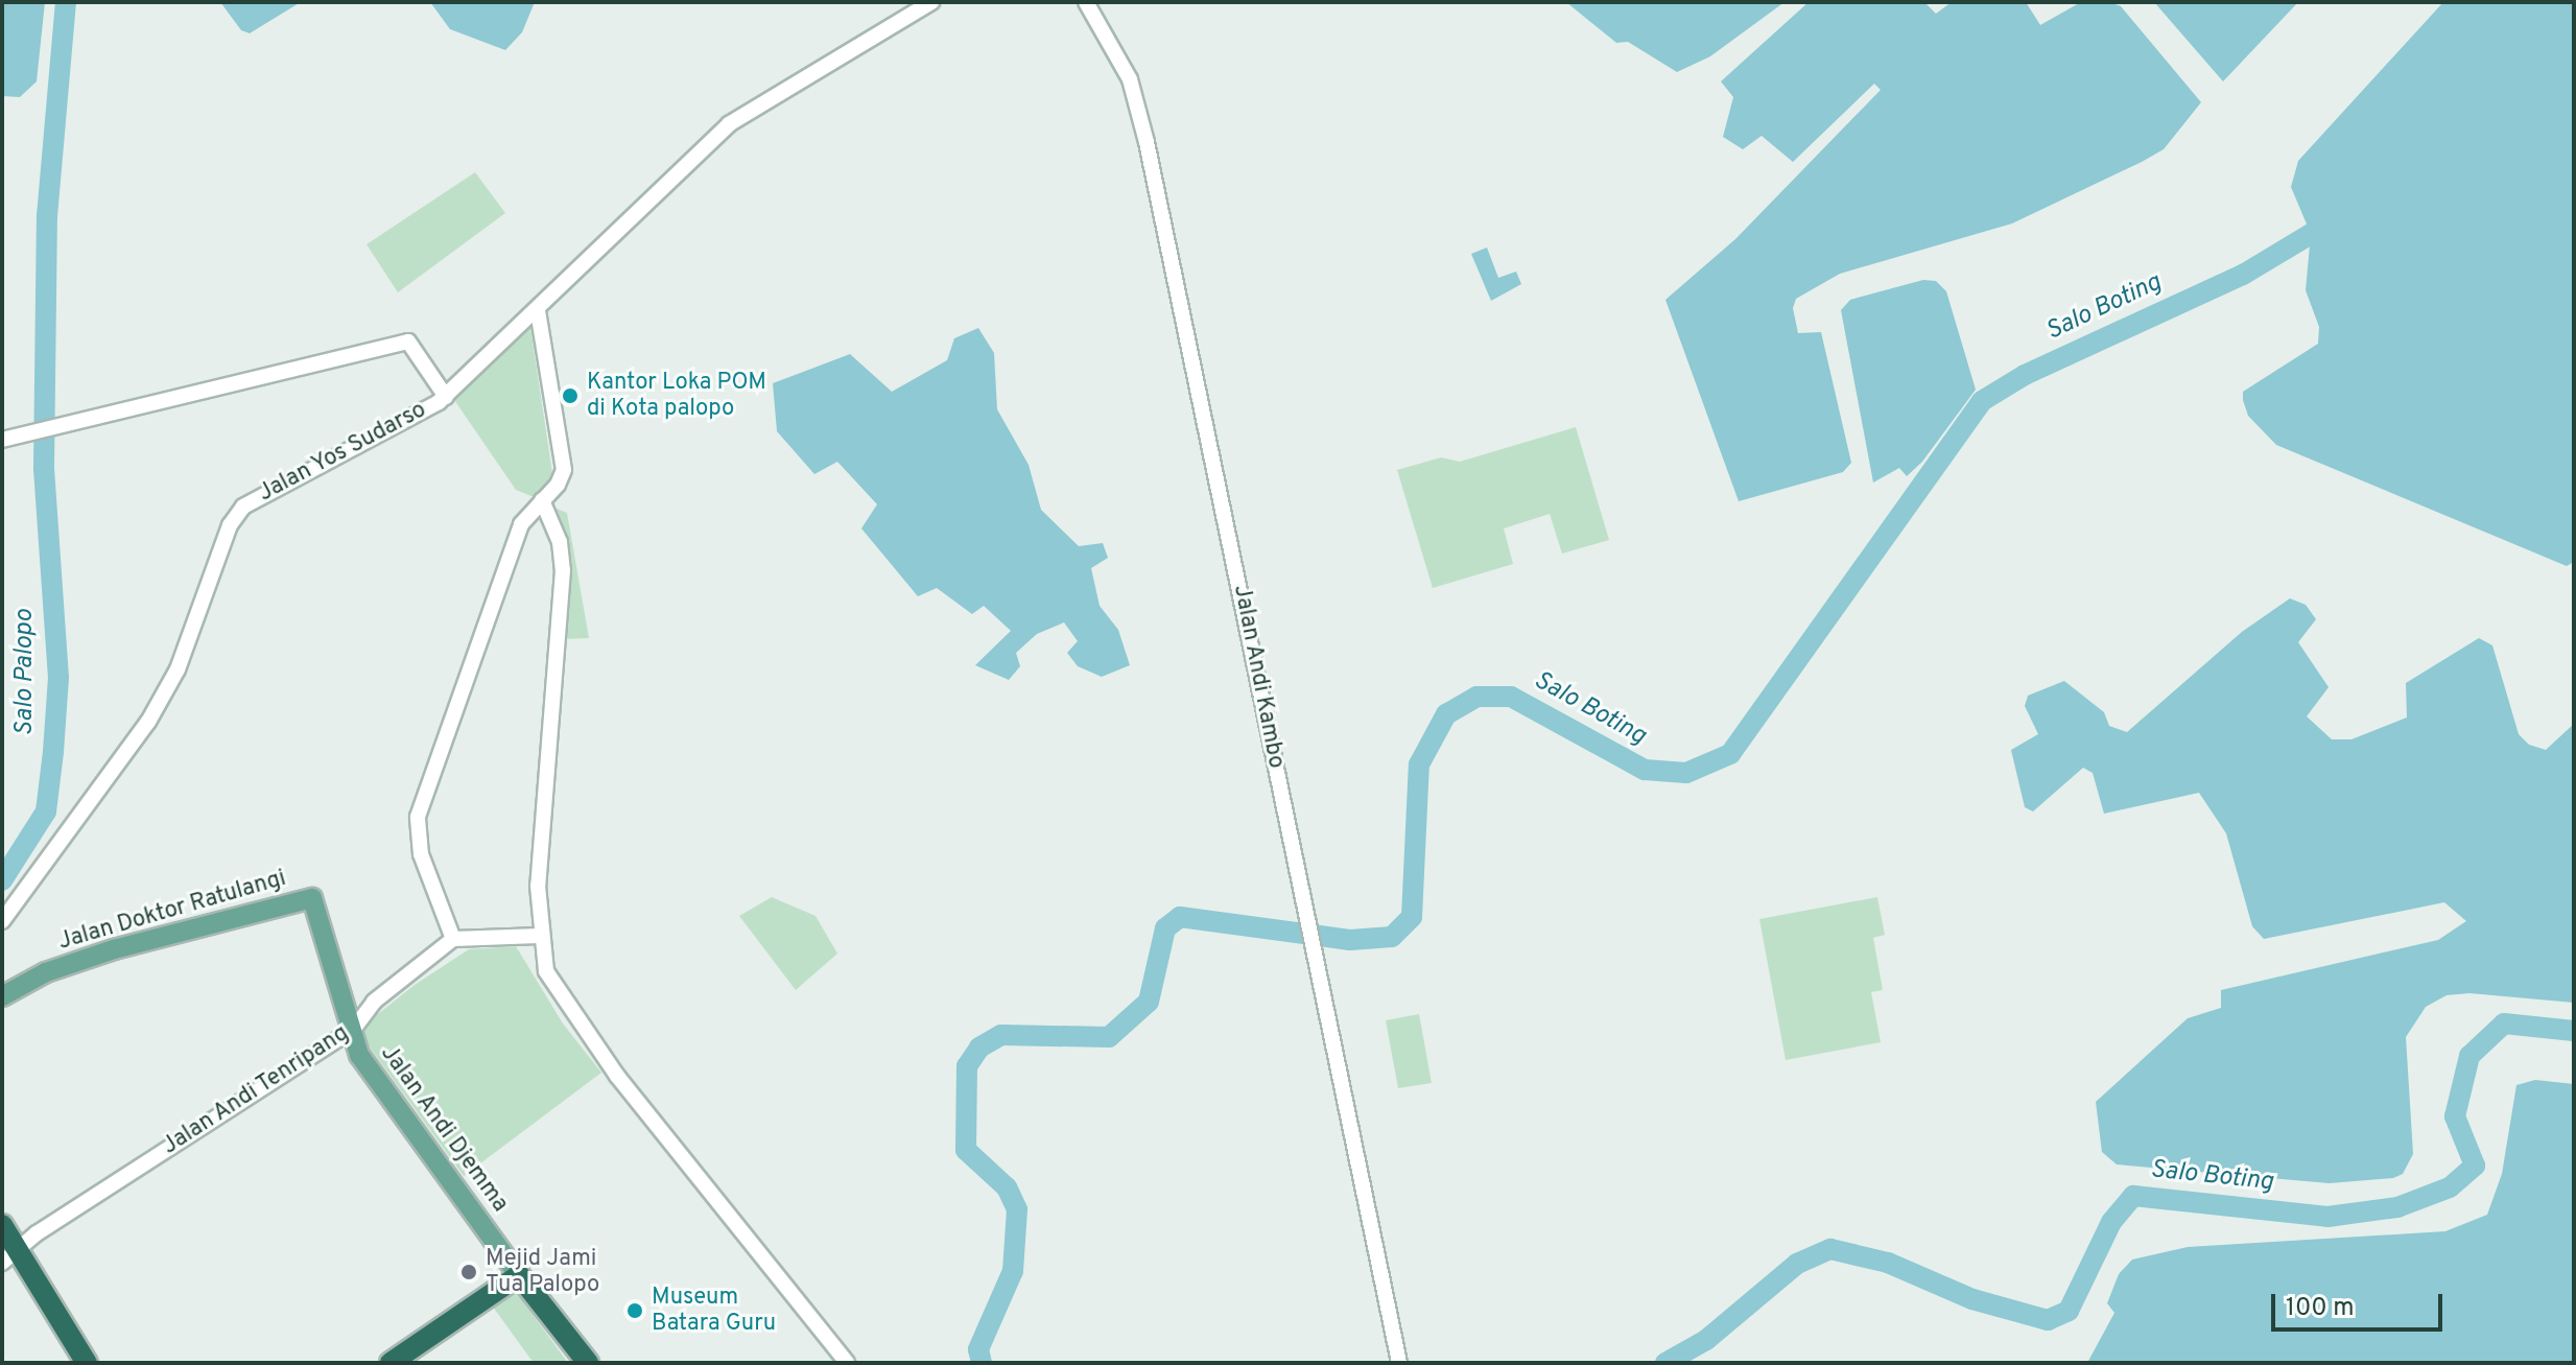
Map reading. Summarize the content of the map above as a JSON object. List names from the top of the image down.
{
  "streets": {
    "highway": ["Jalan Andi Djemma"],
    "main road": ["Jalan Doktor Ratulangi"],
    "street": ["Jalan Yos Sudarso", "Jalan Andi Kambo", "Jalan Andi Tenripang"]
  },
  "crossings": [
    ["Jalan Doktor Ratulangi", "Jalan Andi Djemma"],
    ["Jalan Andi Tenripang", "Jalan Andi Djemma"]
  ],
  "water": ["Salo Boting", "Salo Palopo"],
  "places": ["Kantor Loka POM di Kota palopo", "Mejid Jami Tua Palopo", "Museum Batara Guru"],
  "scale_bar": "100 m"
}
